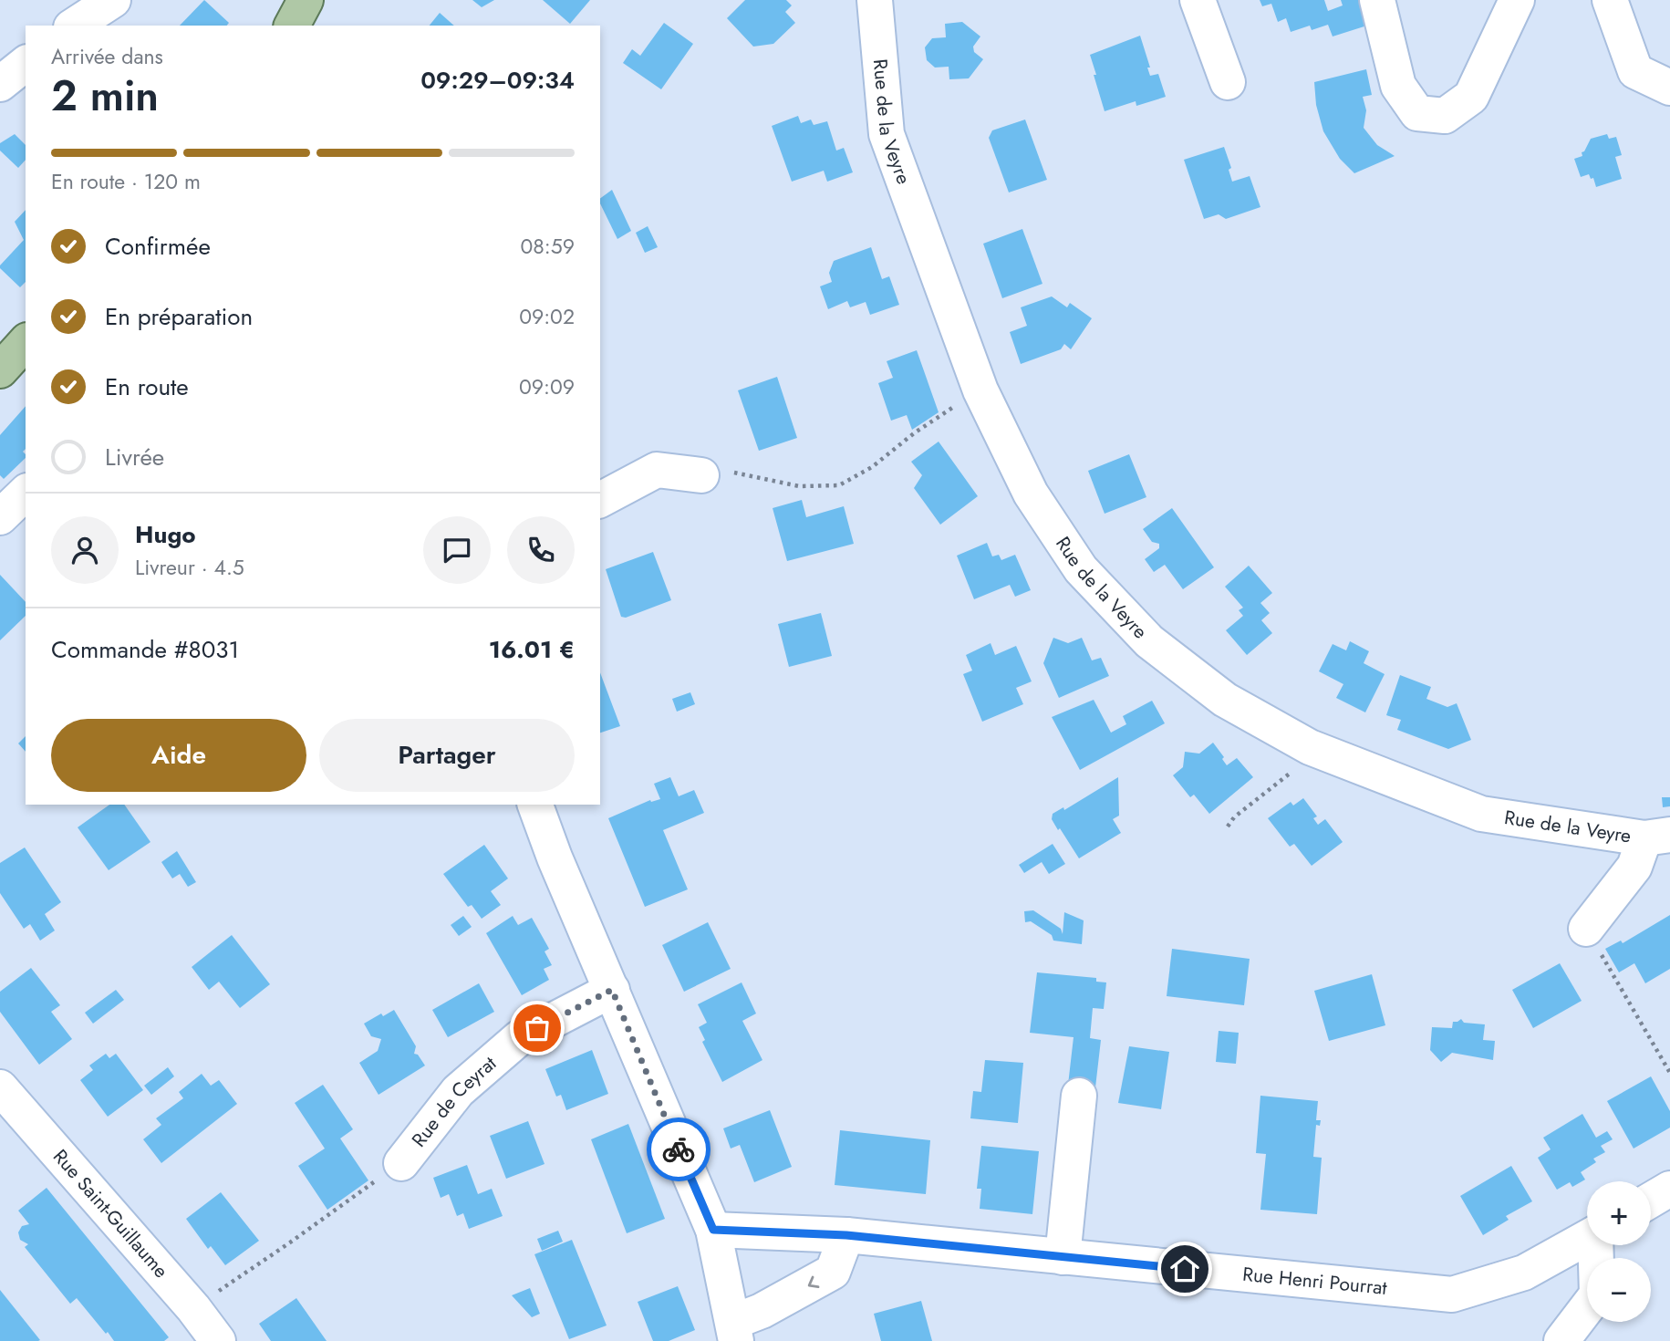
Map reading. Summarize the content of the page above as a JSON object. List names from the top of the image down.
{
  "streets": {
    "street": [
      "Rue de la Veyre",
      "Rue de Ceyrat",
      "Rue Saint-Guillaume",
      "Rue Henri Pourrat"
    ]
  },
  "page": {
    "heading": ["2 min", "Arrivée dans", "09:29–09:34"],
    "panel": [
      "Hugo",
      "Livreur · 4.5",
      "Commande #8031",
      "16.01 €"
    ],
    "bar": "En route · 120 m",
    "list": [
      ["Confirmée", "08:59"],
      ["En préparation", "09:02"],
      ["En route", "09:09"],
      "Livrée"
    ],
    "buttons": ["Aide", "Partager"],
    "map_buttons": ["+", "−"]
  }
}
